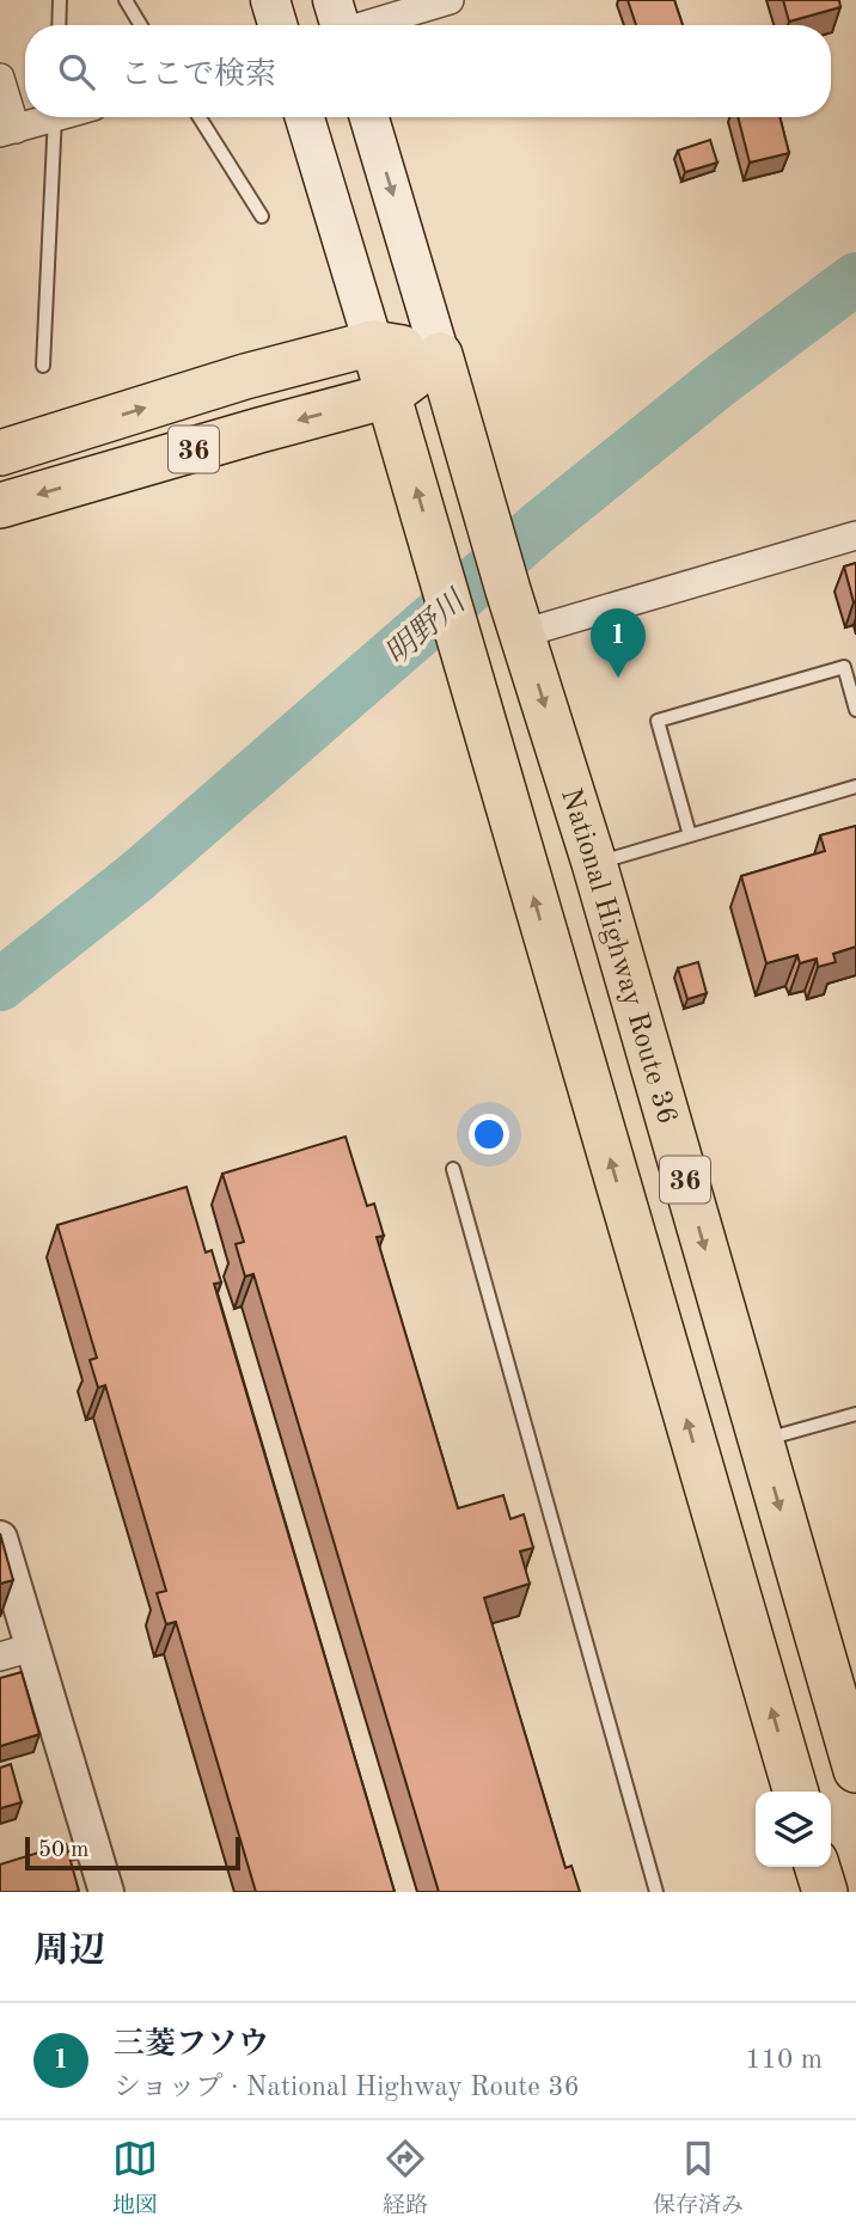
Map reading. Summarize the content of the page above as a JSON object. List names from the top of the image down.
{
  "streets": {
    "highway": ["36", "National Highway Route 36"]
  },
  "crossings": [
    ["36", "National Highway Route 36"]
  ],
  "water": ["明野川"],
  "scale_bar": "50 m",
  "page": {
    "search": "ここで検索",
    "pins": "1",
    "scale": "50 m",
    "heading": "周辺",
    "list": [
      {
        "mark": "1",
        "name": "三菱フソウ",
        "note": "ショップ · National Highway Route 36",
        "value": "110 m"
      }
    ],
    "nav": ["地図", "経路", "保存済み"]
  }
}
